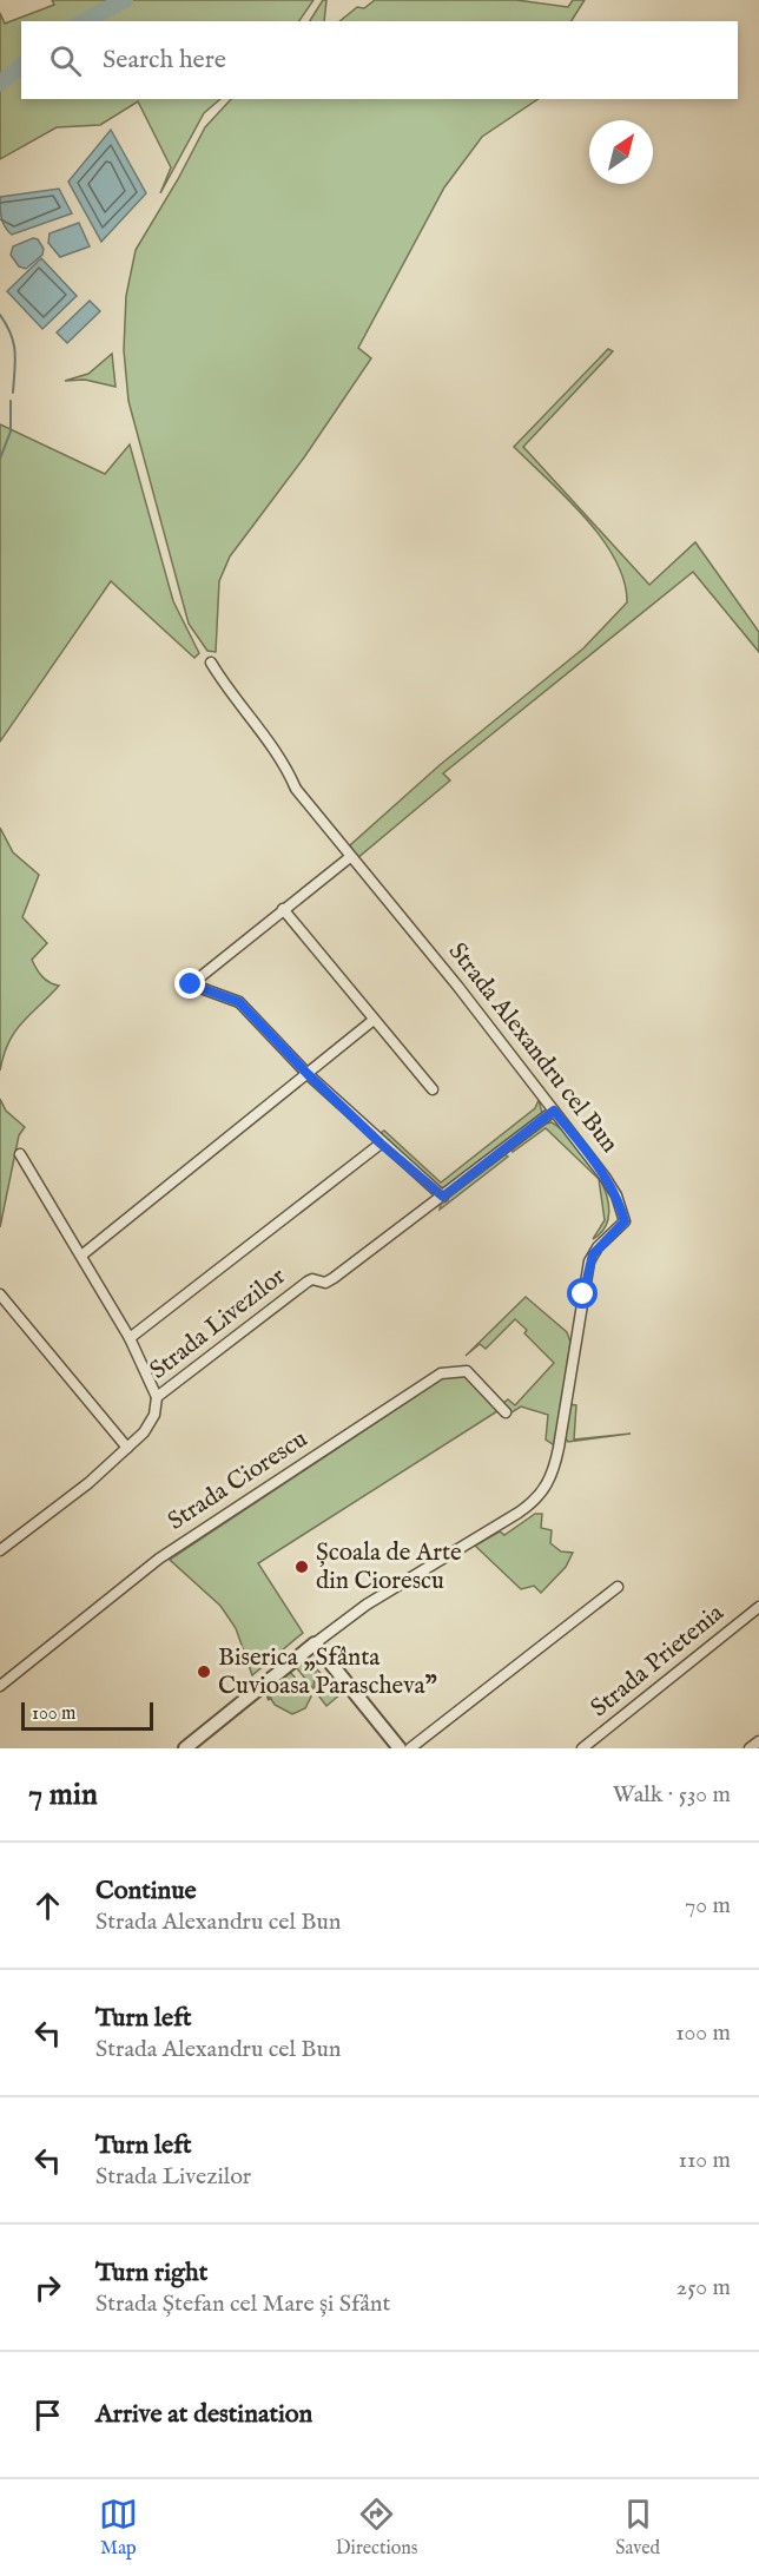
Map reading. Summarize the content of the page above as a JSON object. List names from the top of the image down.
{
  "streets": {
    "street": [
      "Strada Alexandru cel Bun",
      "Strada Livezilor",
      "Strada Ciorescu",
      "Strada Prietenia"
    ]
  },
  "crossings": [
    ["Strada Alexandru cel Bun", "Strada Livezilor"]
  ],
  "places": ["Școala de Arte din Ciorescu", "Biserica „Sfânta Cuvioasa Parascheva\""],
  "scale_bar": "100 m",
  "north": "top right",
  "page": {
    "search": "Search here",
    "scale": "100 m",
    "heading": ["7 min", "Walk · 530 m"],
    "list": [
      ["Continue", "Strada Alexandru cel Bun", "70 m"],
      ["Turn left", "Strada Alexandru cel Bun", "100 m"],
      ["Turn left", "Strada Livezilor", "110 m"],
      ["Turn right", "Strada Ștefan cel Mare și Sfânt", "250 m"],
      "Arrive at destination"
    ],
    "nav": ["Map", "Directions", "Saved"]
  }
}
